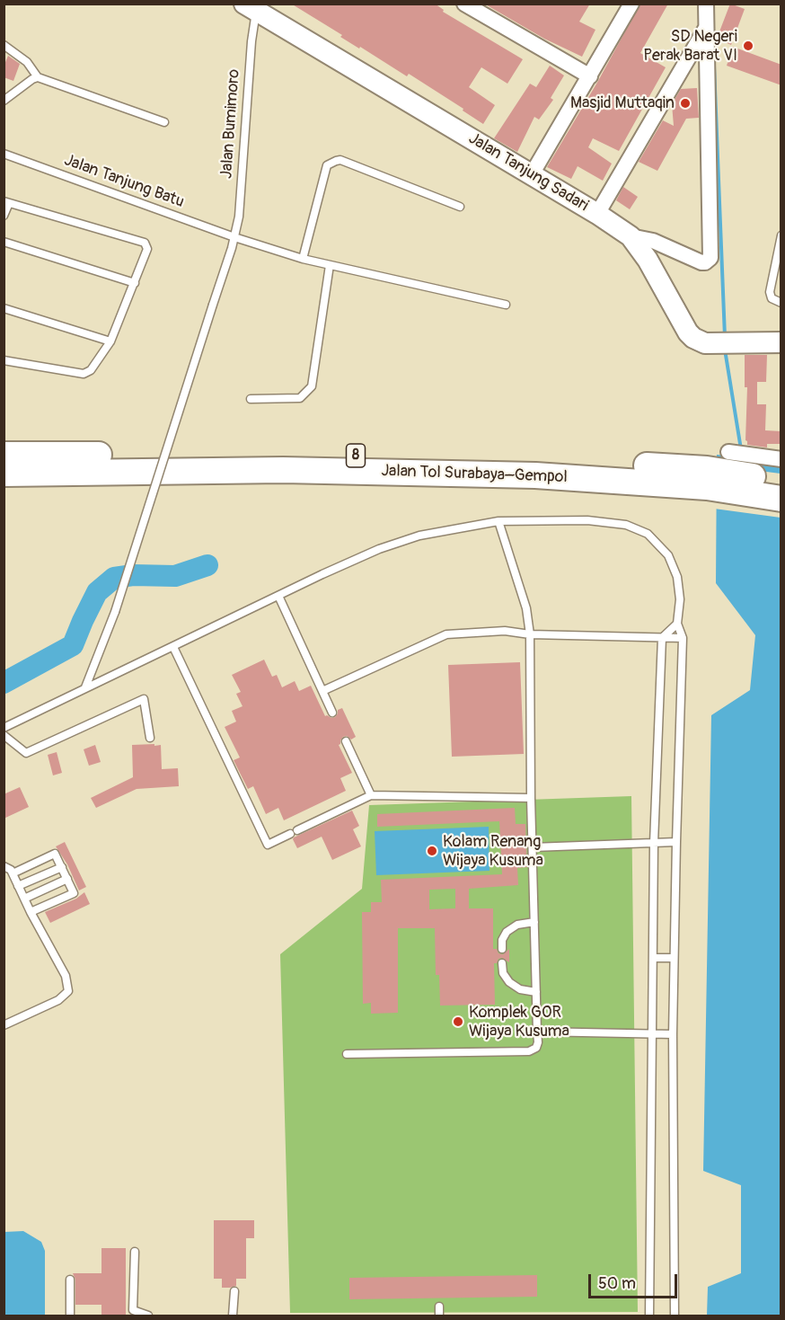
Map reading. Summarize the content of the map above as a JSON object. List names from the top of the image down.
{
  "streets": {
    "highway": ["8", "Jalan Tol Surabaya–Gempol"],
    "street": ["Jalan Tanjung Sadari"],
    "lane": ["Jalan Bumimoro", "Jalan Tanjung Batu"]
  },
  "crossings": [
    ["Jalan Bumimoro", "Jalan Tanjung Sadari"],
    ["Jalan Bumimoro", "Jalan Tanjung Batu"]
  ],
  "places": [
    "SD Negeri Perak Barat VI",
    "Masjid Muttaqin",
    "Kolam Renang Wijaya Kusuma",
    "Komplek GOR Wijaya Kusuma"
  ],
  "scale_bar": "50 m"
}
